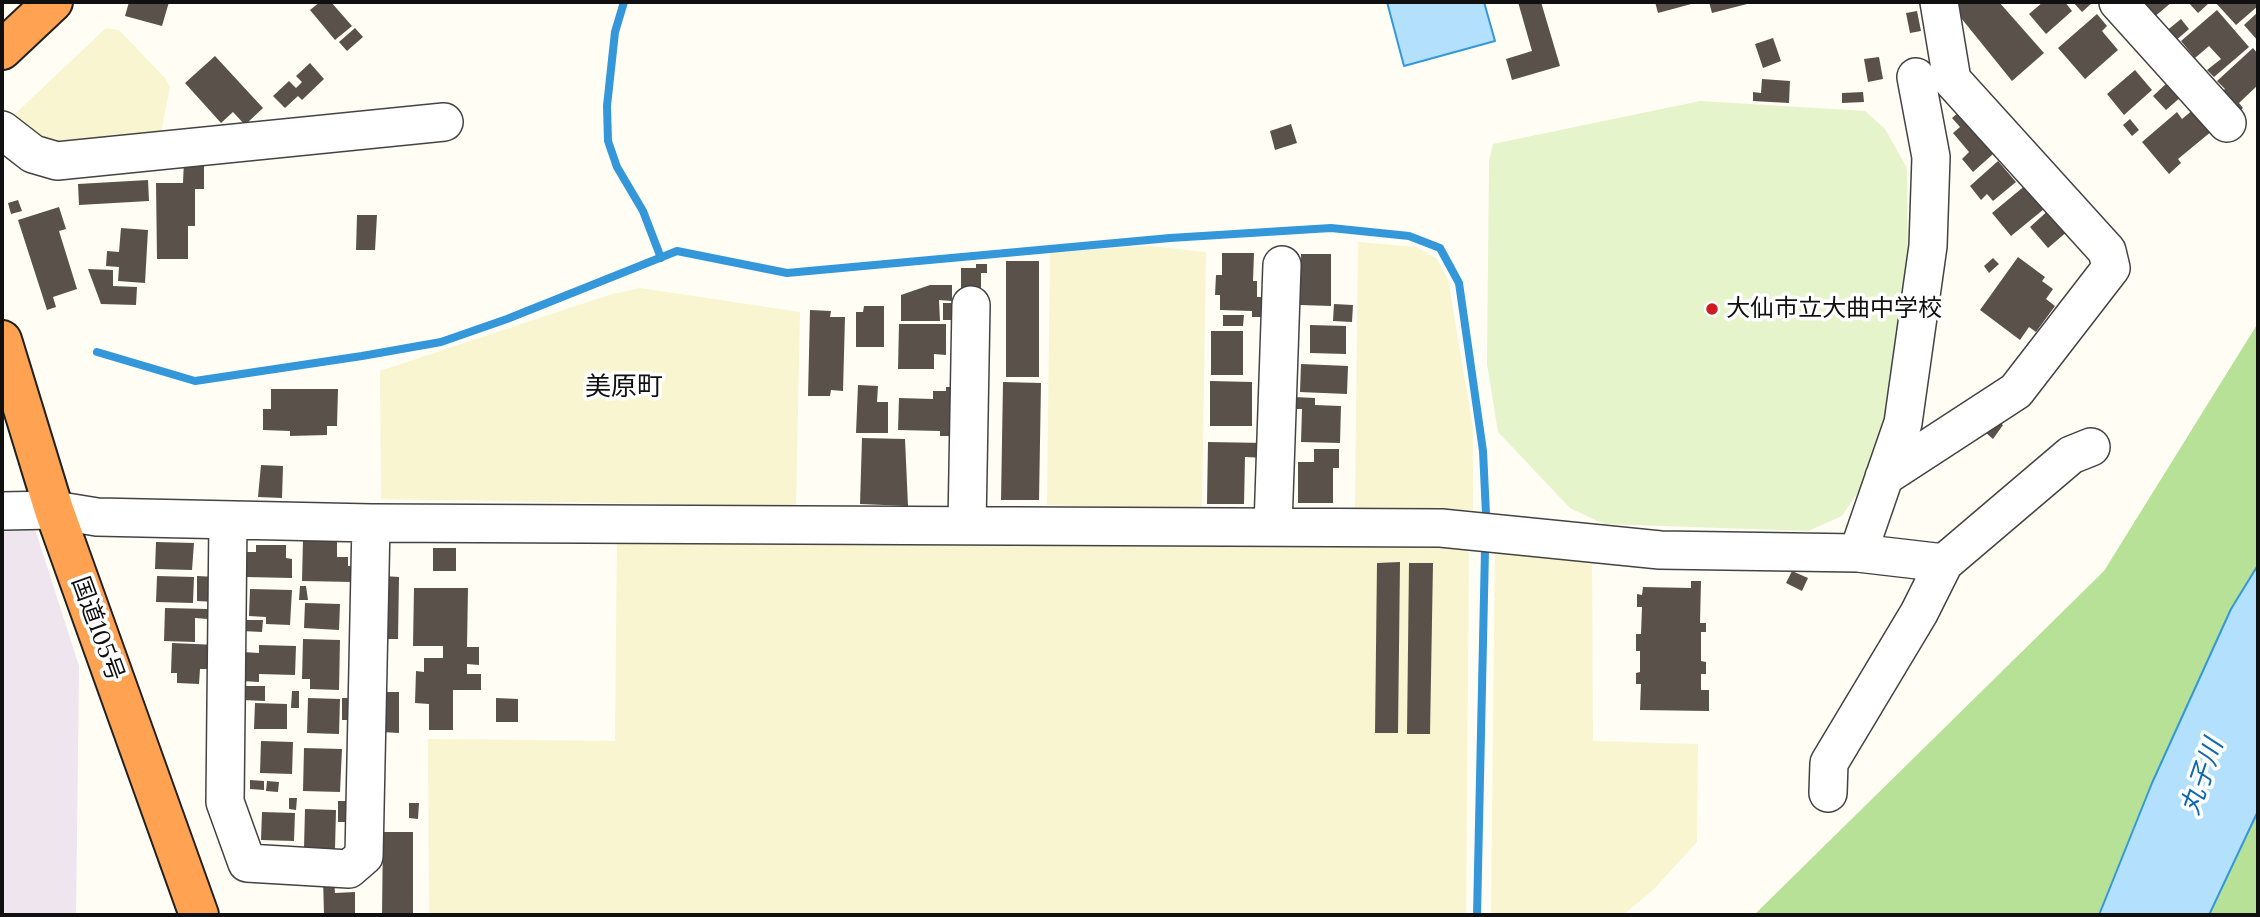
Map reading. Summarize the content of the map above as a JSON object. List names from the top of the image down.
{
  "streets": {
    "highway": ["国道105号"]
  },
  "districts": ["美原町"],
  "water": ["丸子川"],
  "places": ["大仙市立大曲中学校"]
}
